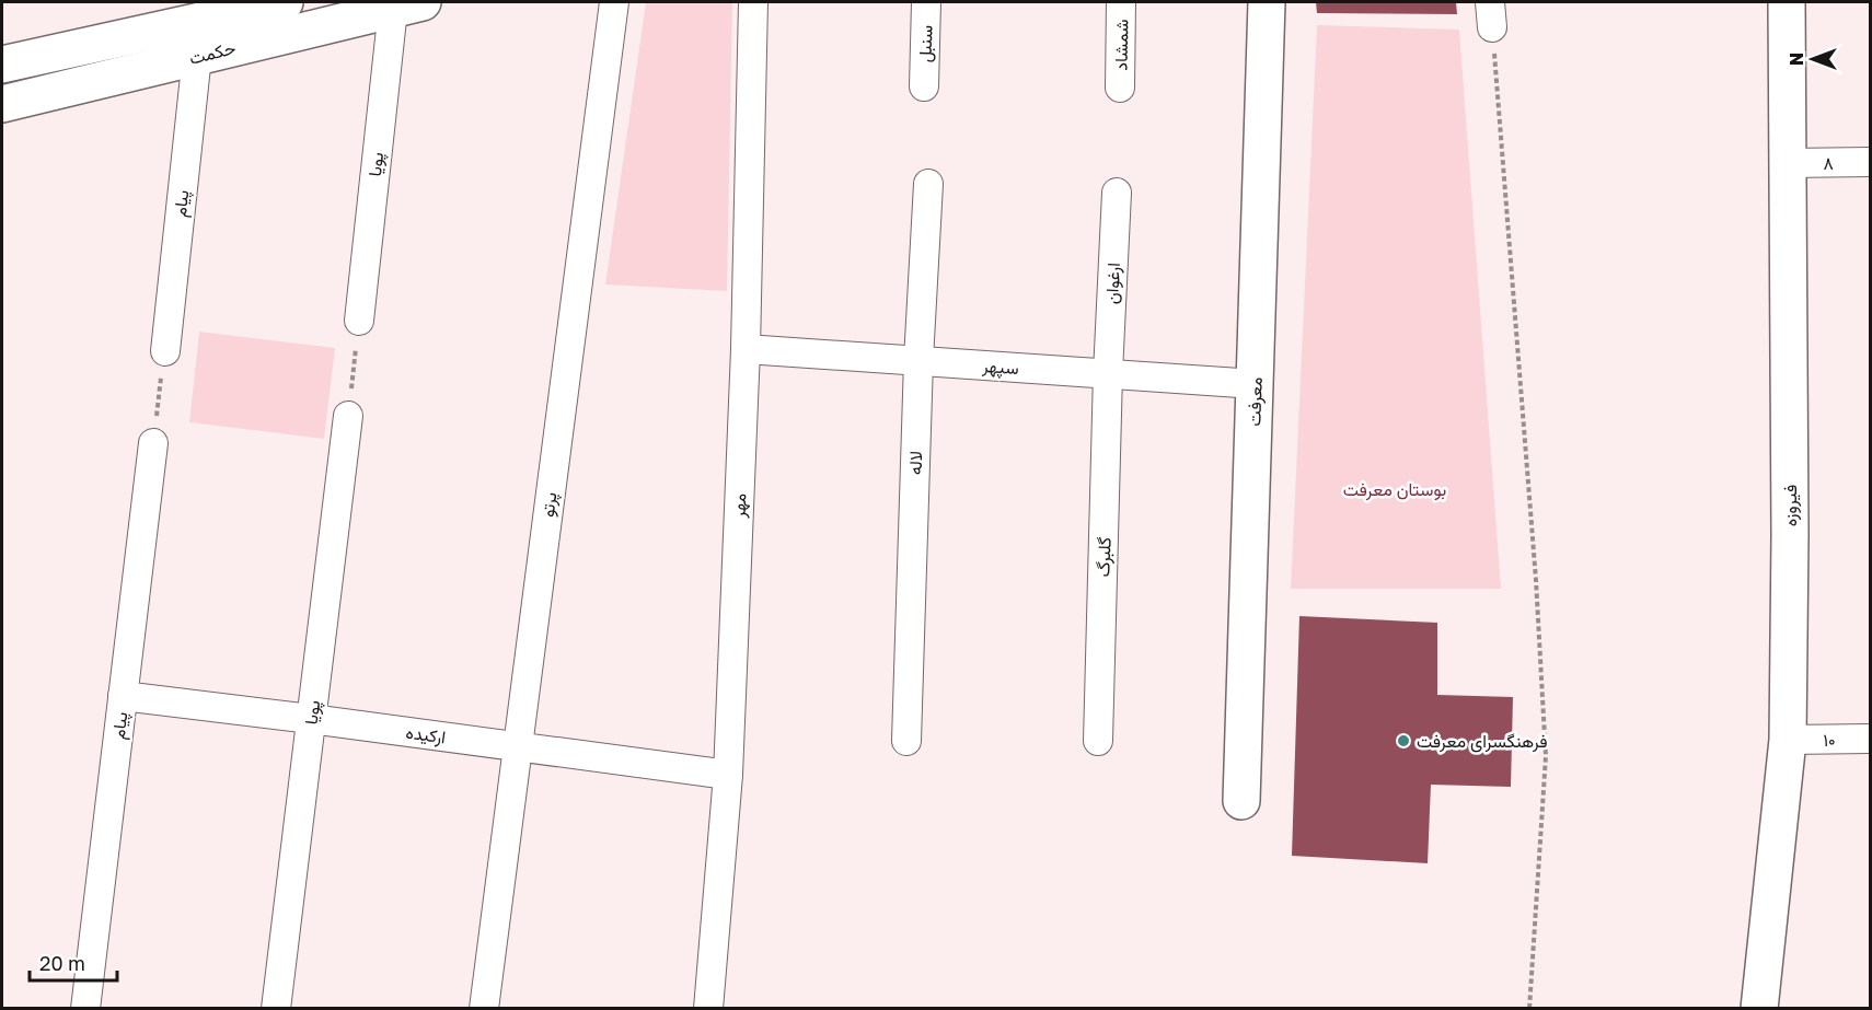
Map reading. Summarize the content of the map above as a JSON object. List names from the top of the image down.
{
  "streets": {
    "street": [
      "سنبل",
      "شمشاد",
      "حکمت",
      "۸",
      "پویا",
      "پیام",
      "ارغوان",
      "سپهر",
      "معرفت",
      "لاله",
      "پرتو",
      "مهر",
      "فیروزه",
      "گلبرگ",
      "ارکیده",
      "۱۰"
    ]
  },
  "crossings": [
    ["حکمت", "پویا"],
    ["حکمت", "پیام"],
    ["۸", "فیروزه"],
    ["پویا", "ارکیده"],
    ["پیام", "ارکیده"],
    ["ارغوان", "سپهر"],
    ["ارغوان", "گلبرگ"],
    ["سپهر", "معرفت"],
    ["سپهر", "لاله"],
    ["سپهر", "مهر"],
    ["سپهر", "گلبرگ"],
    ["پرتو", "ارکیده"],
    ["مهر", "ارکیده"],
    ["فیروزه", "۱۰"]
  ],
  "parks": ["بوستان معرفت"],
  "places": ["فرهنگسرای معرفت"],
  "scale_bar": "20 m",
  "north": "left"
}
